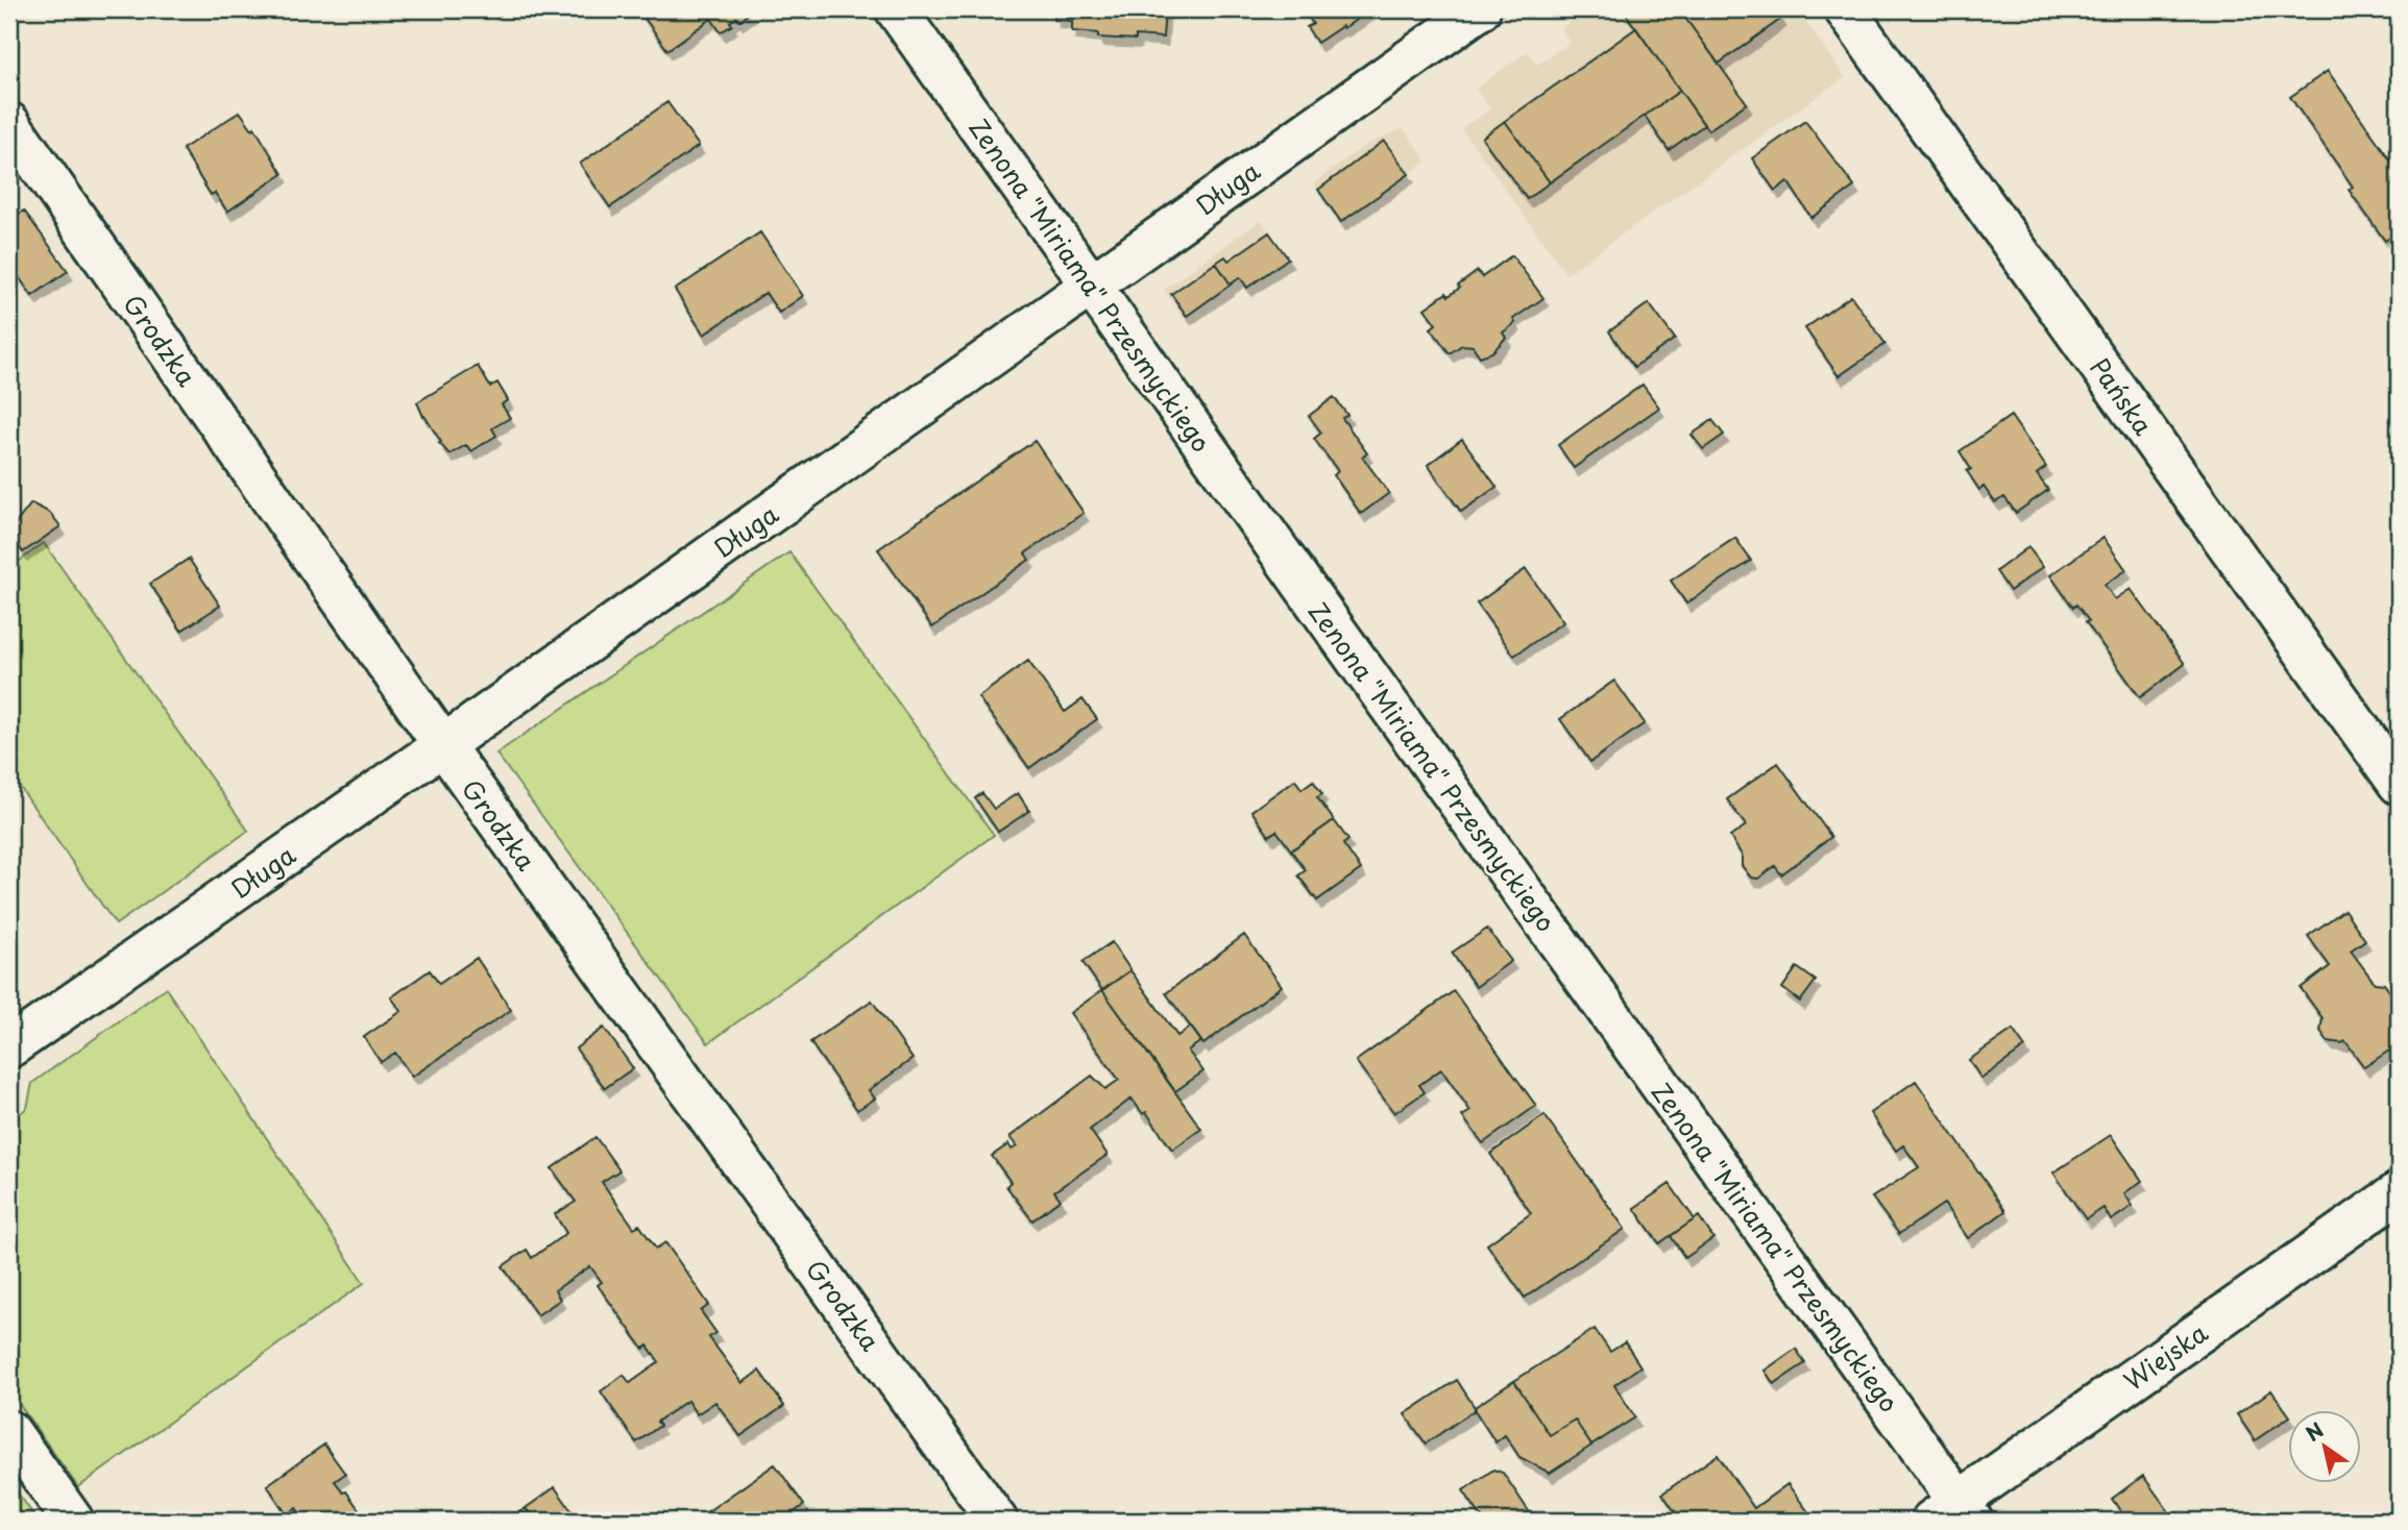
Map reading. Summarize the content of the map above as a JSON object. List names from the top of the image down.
{
  "streets": {
    "street": [
      "Długa",
      "Zenona \"Miriama\" Przesmyckiego",
      "Grodzka",
      "Pańska",
      "Wiejska"
    ]
  },
  "crossings": [
    ["Długa", "Zenona \"Miriama\" Przesmyckiego"],
    ["Długa", "Grodzka"],
    ["Zenona \"Miriama\" Przesmyckiego", "Wiejska"]
  ],
  "north": "top left"
}
